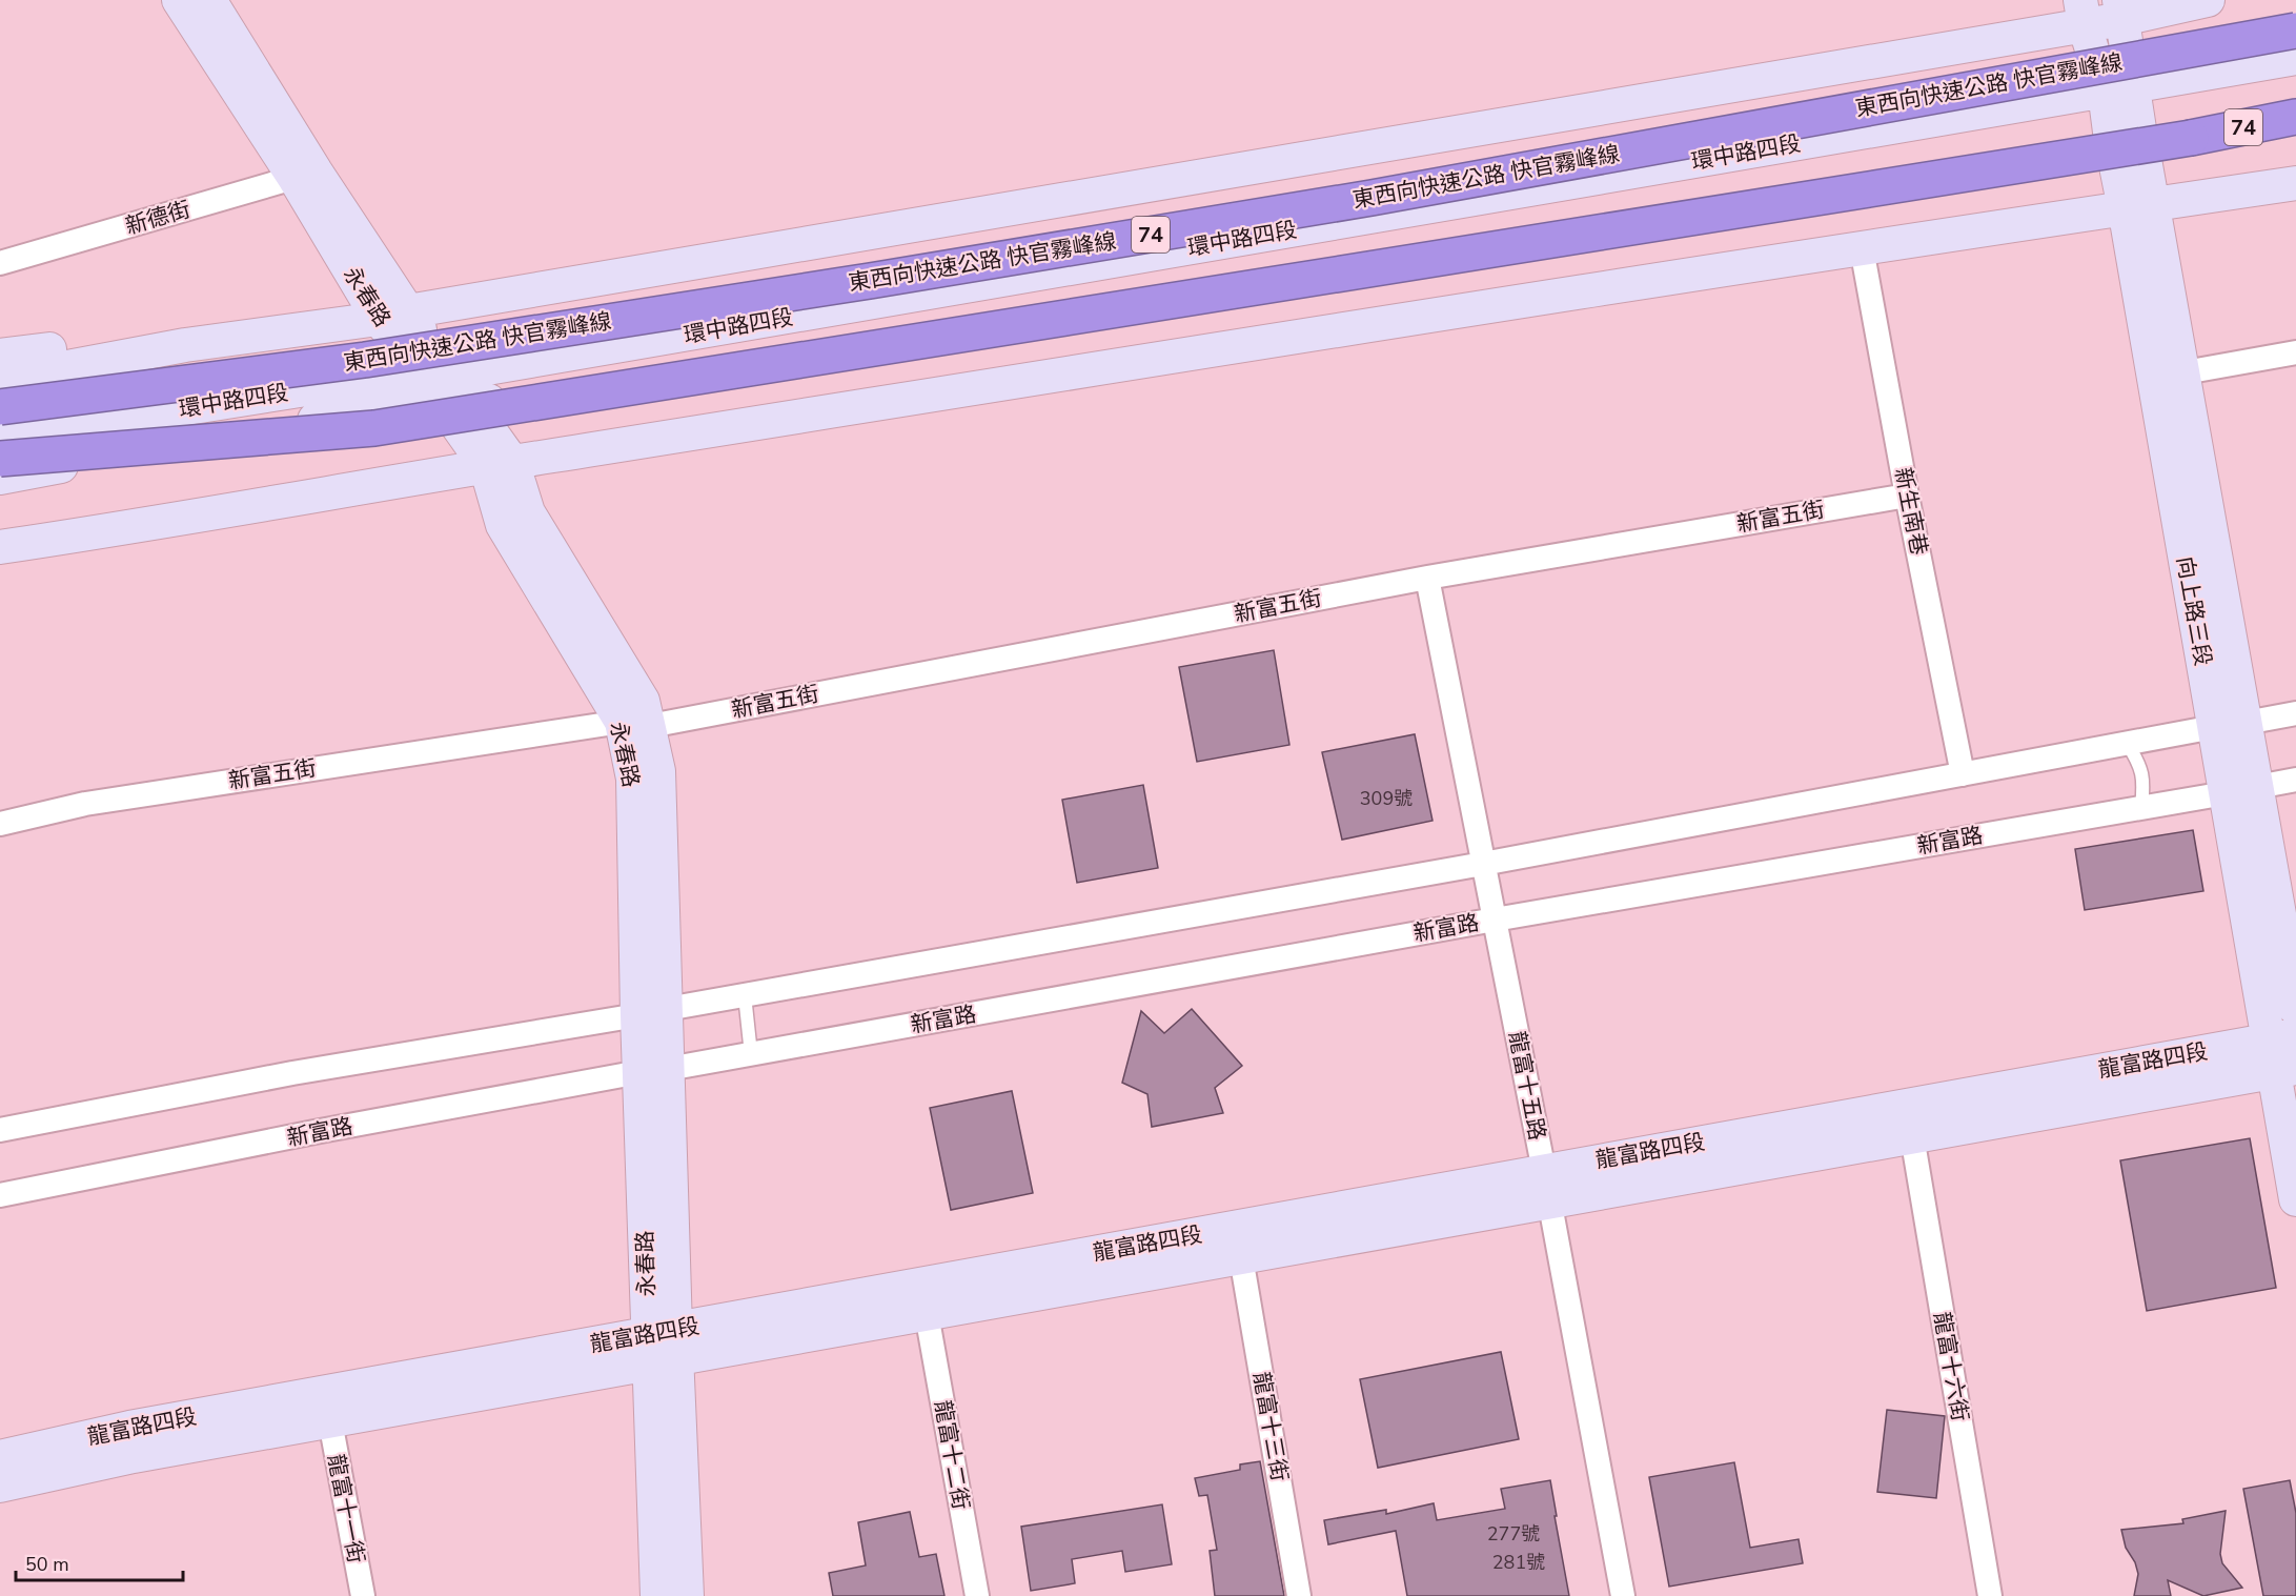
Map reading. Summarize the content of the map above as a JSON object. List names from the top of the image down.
{
  "streets": {
    "highway": ["東西向快速公路 快官霧峰線", "74"],
    "street": [
      "環中路四段",
      "新德街",
      "永春路",
      "新生南巷",
      "新富五街",
      "向上路三段",
      "新富路",
      "龍富路四段",
      "龍富十五路",
      "龍富十六街",
      "龍富十三街",
      "龍富十二街",
      "龍富十一街"
    ]
  },
  "crossings": [
    ["環中路四段", "永春路"],
    ["環中路四段", "向上路三段"],
    ["新德街", "永春路"],
    ["永春路", "新富五街"],
    ["永春路", "新富路"],
    ["永春路", "龍富路四段"],
    ["新生南巷", "新富五街"],
    ["新富五街", "龍富十五路"],
    ["向上路三段", "新富路"],
    ["向上路三段", "龍富路四段"],
    ["新富路", "龍富十五路"],
    ["龍富路四段", "龍富十五路"],
    ["龍富路四段", "龍富十六街"],
    ["龍富路四段", "龍富十三街"],
    ["龍富路四段", "龍富十二街"],
    ["龍富路四段", "龍富十一街"]
  ],
  "house_numbers": ["309號", "277號", "281號"],
  "scale_bar": "50 m"
}
